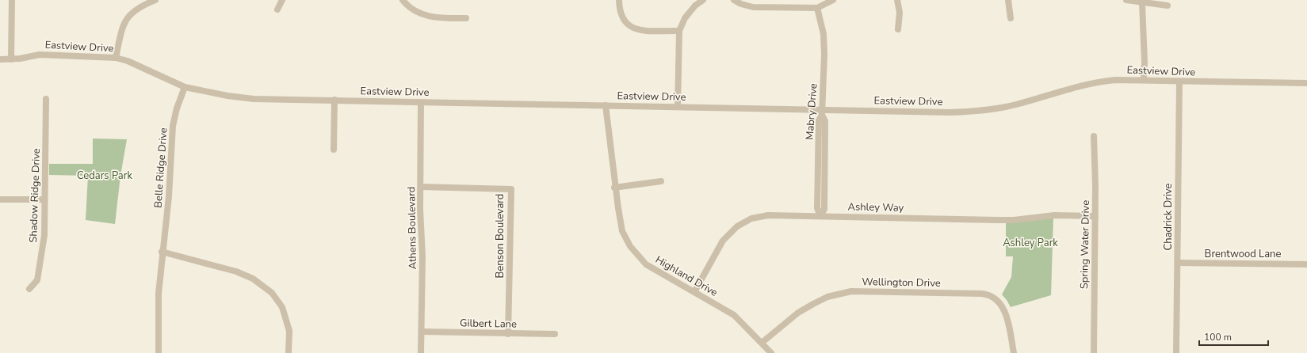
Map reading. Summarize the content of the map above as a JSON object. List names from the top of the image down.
{
  "streets": {
    "street": [
      "Eastview Drive",
      "Mabry Drive",
      "Belle Ridge Drive",
      "Shadow Ridge Drive",
      "Ashley Way",
      "Chadrick Drive",
      "Athens Boulevard",
      "Benson Boulevard",
      "Spring Water Drive",
      "Brentwood Lane",
      "Highland Drive",
      "Wellington Drive",
      "Gilbert Lane"
    ]
  },
  "crossings": [
    ["Eastview Drive", "Mabry Drive"],
    ["Eastview Drive", "Belle Ridge Drive"],
    ["Eastview Drive", "Chadrick Drive"],
    ["Eastview Drive", "Athens Boulevard"],
    ["Eastview Drive", "Highland Drive"],
    ["Mabry Drive", "Ashley Way"],
    ["Ashley Way", "Spring Water Drive"],
    ["Ashley Way", "Highland Drive"],
    ["Chadrick Drive", "Brentwood Lane"],
    ["Athens Boulevard", "Benson Boulevard"],
    ["Athens Boulevard", "Gilbert Lane"],
    ["Benson Boulevard", "Gilbert Lane"],
    ["Highland Drive", "Wellington Drive"]
  ],
  "parks": ["Cedars Park", "Ashley Park"],
  "scale_bar": "100 m"
}
